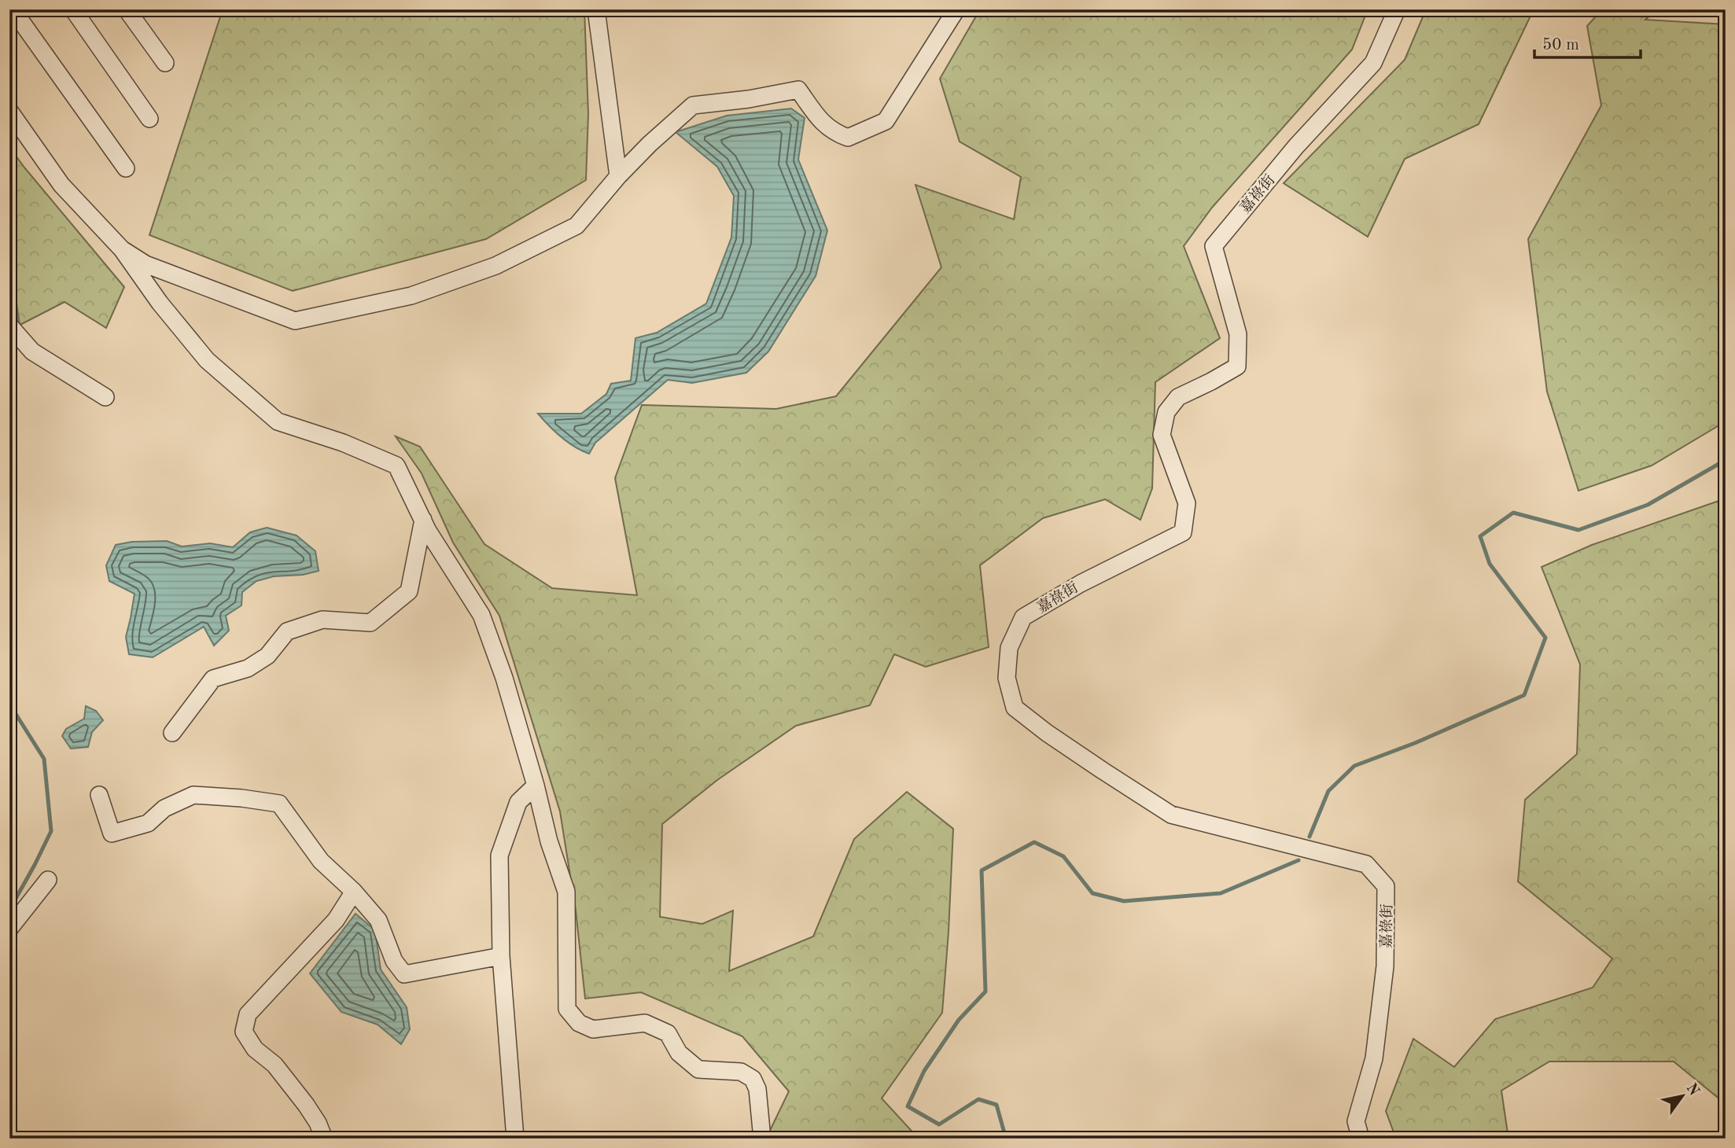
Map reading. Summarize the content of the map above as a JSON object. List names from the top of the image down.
{
  "streets": {
    "street": ["嘉祿街"]
  },
  "scale_bar": "50 m",
  "north": "top right"
}
